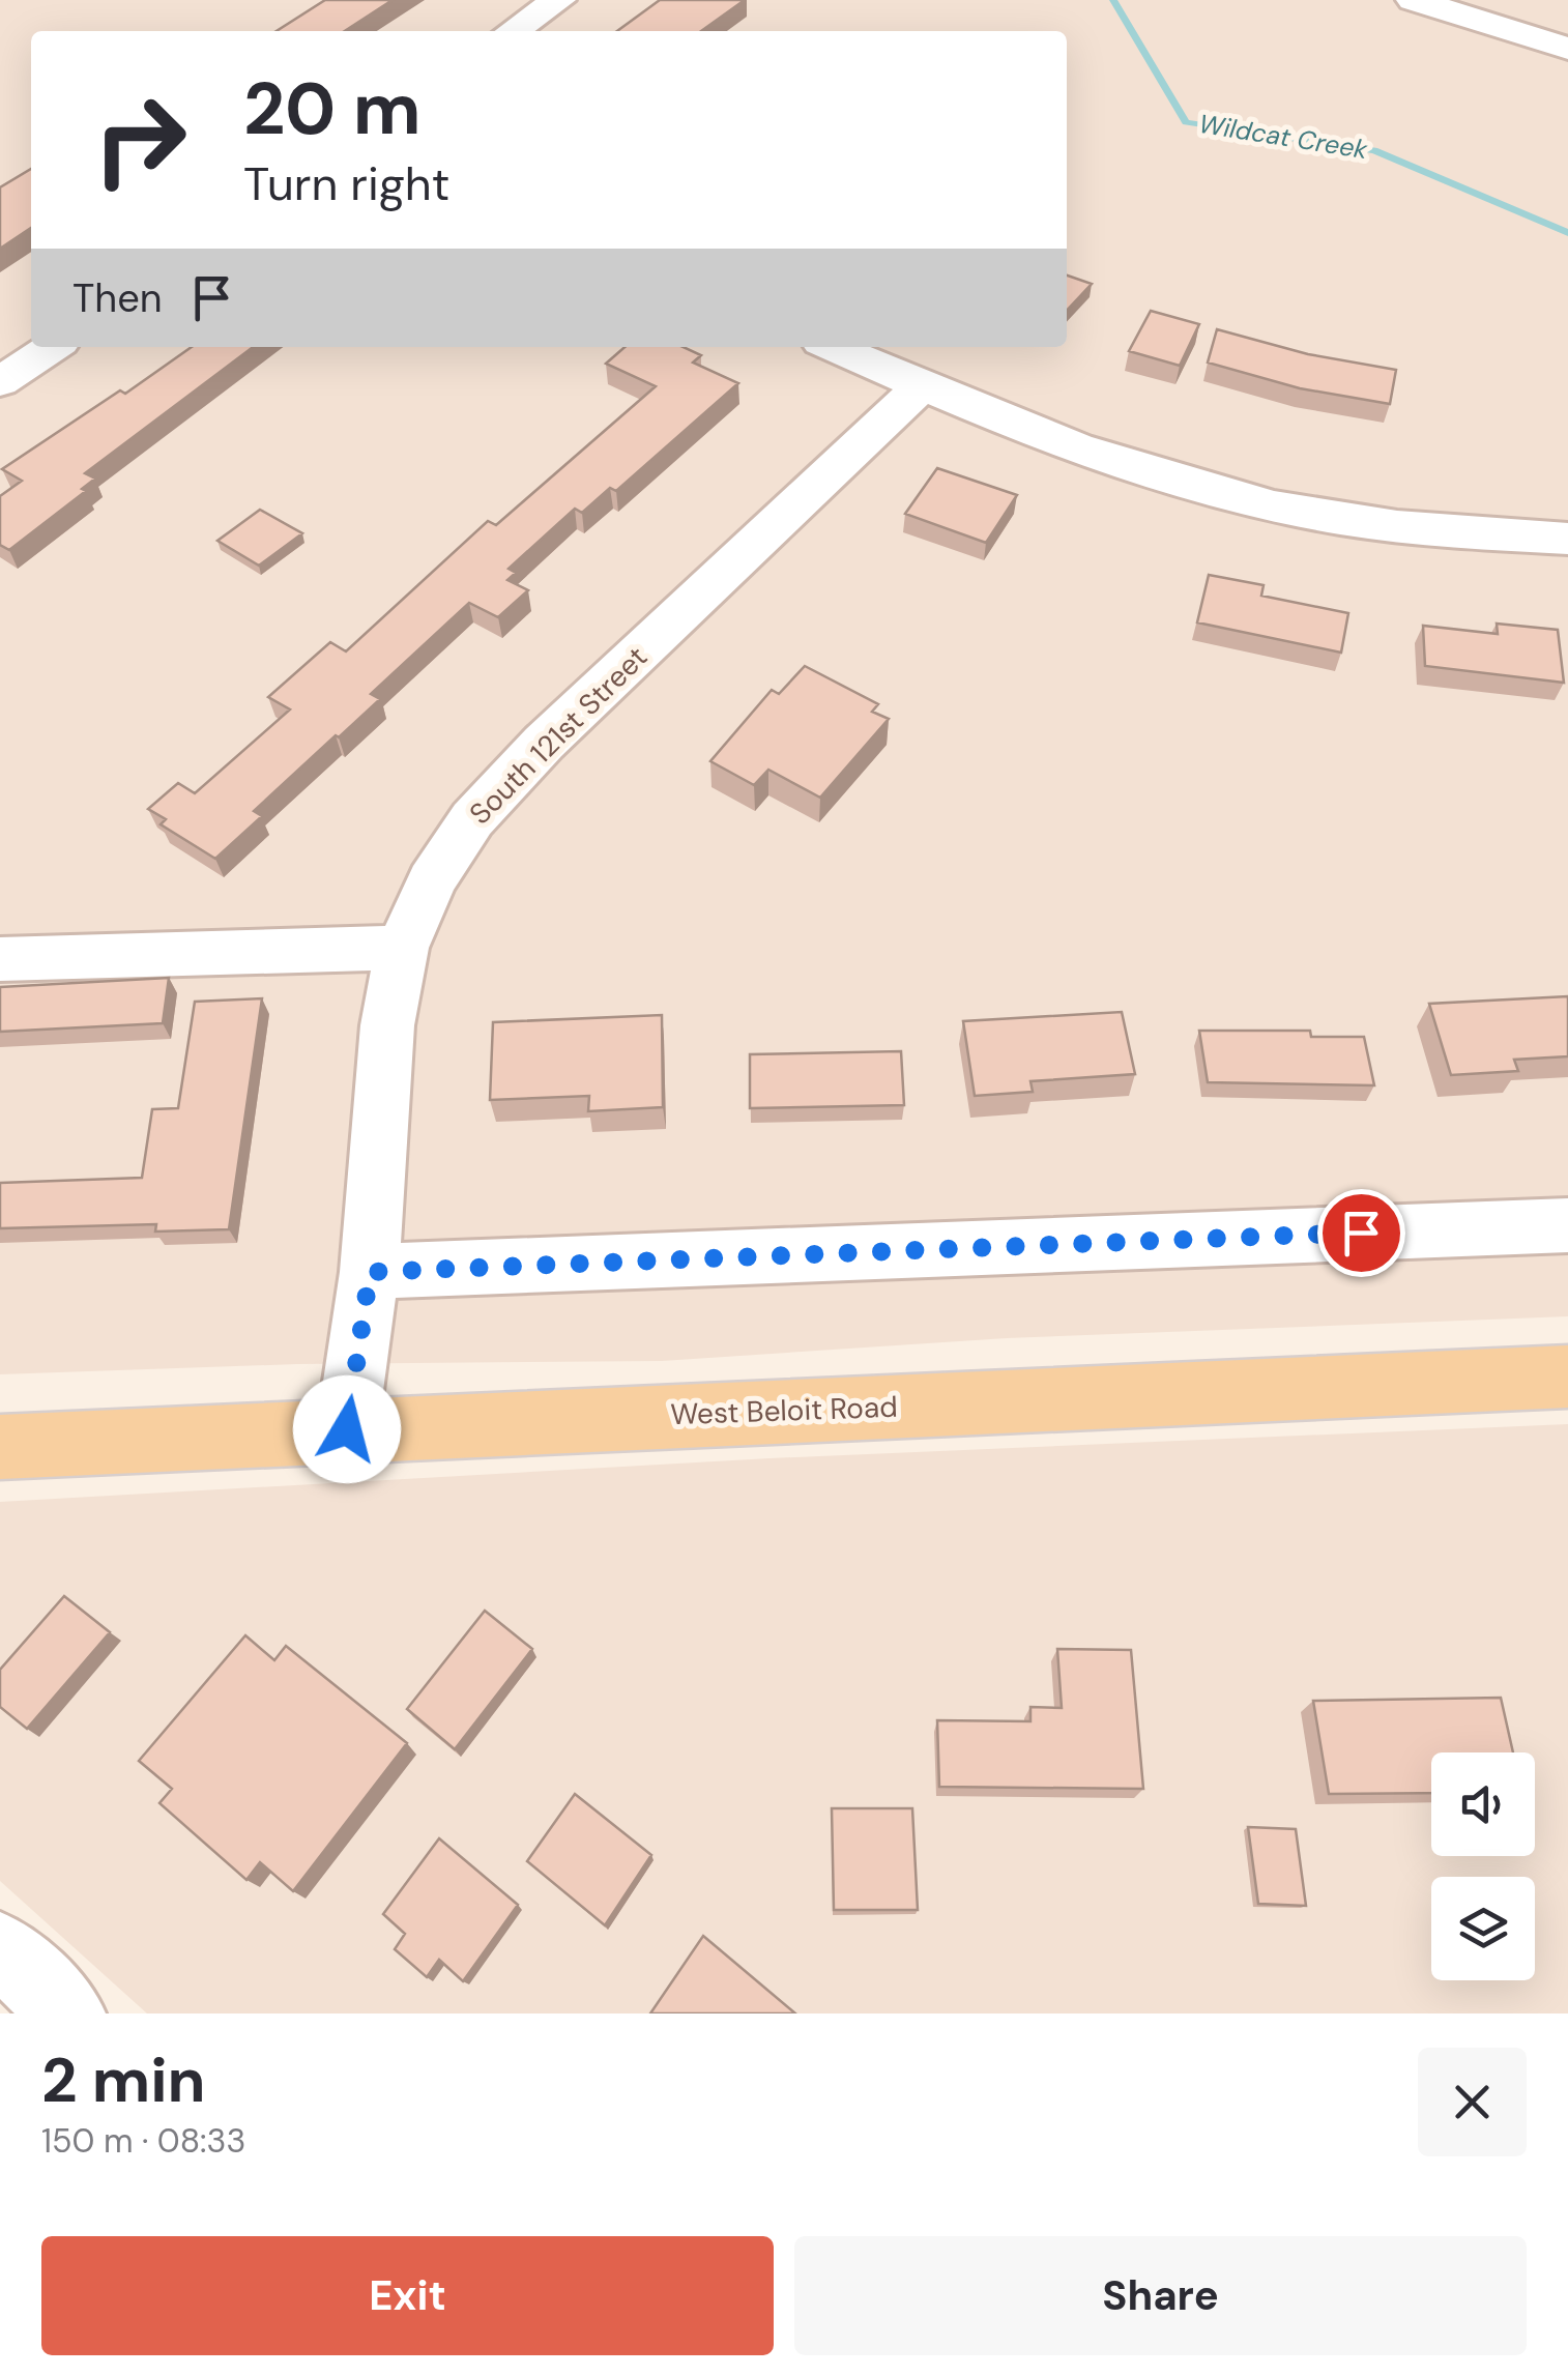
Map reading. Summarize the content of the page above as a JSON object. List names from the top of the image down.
{
  "streets": {
    "main road": ["West Beloit Road"],
    "street": ["South 121st Street"]
  },
  "crossings": [
    ["South 121st Street", "West Beloit Road"]
  ],
  "water": ["Wildcat Creek"],
  "page": {
    "turn": ["20 m", "Turn right"],
    "then": "Then",
    "heading": ["2 min", "150 m · 08:33"],
    "buttons": ["Exit", "Share"]
  }
}
